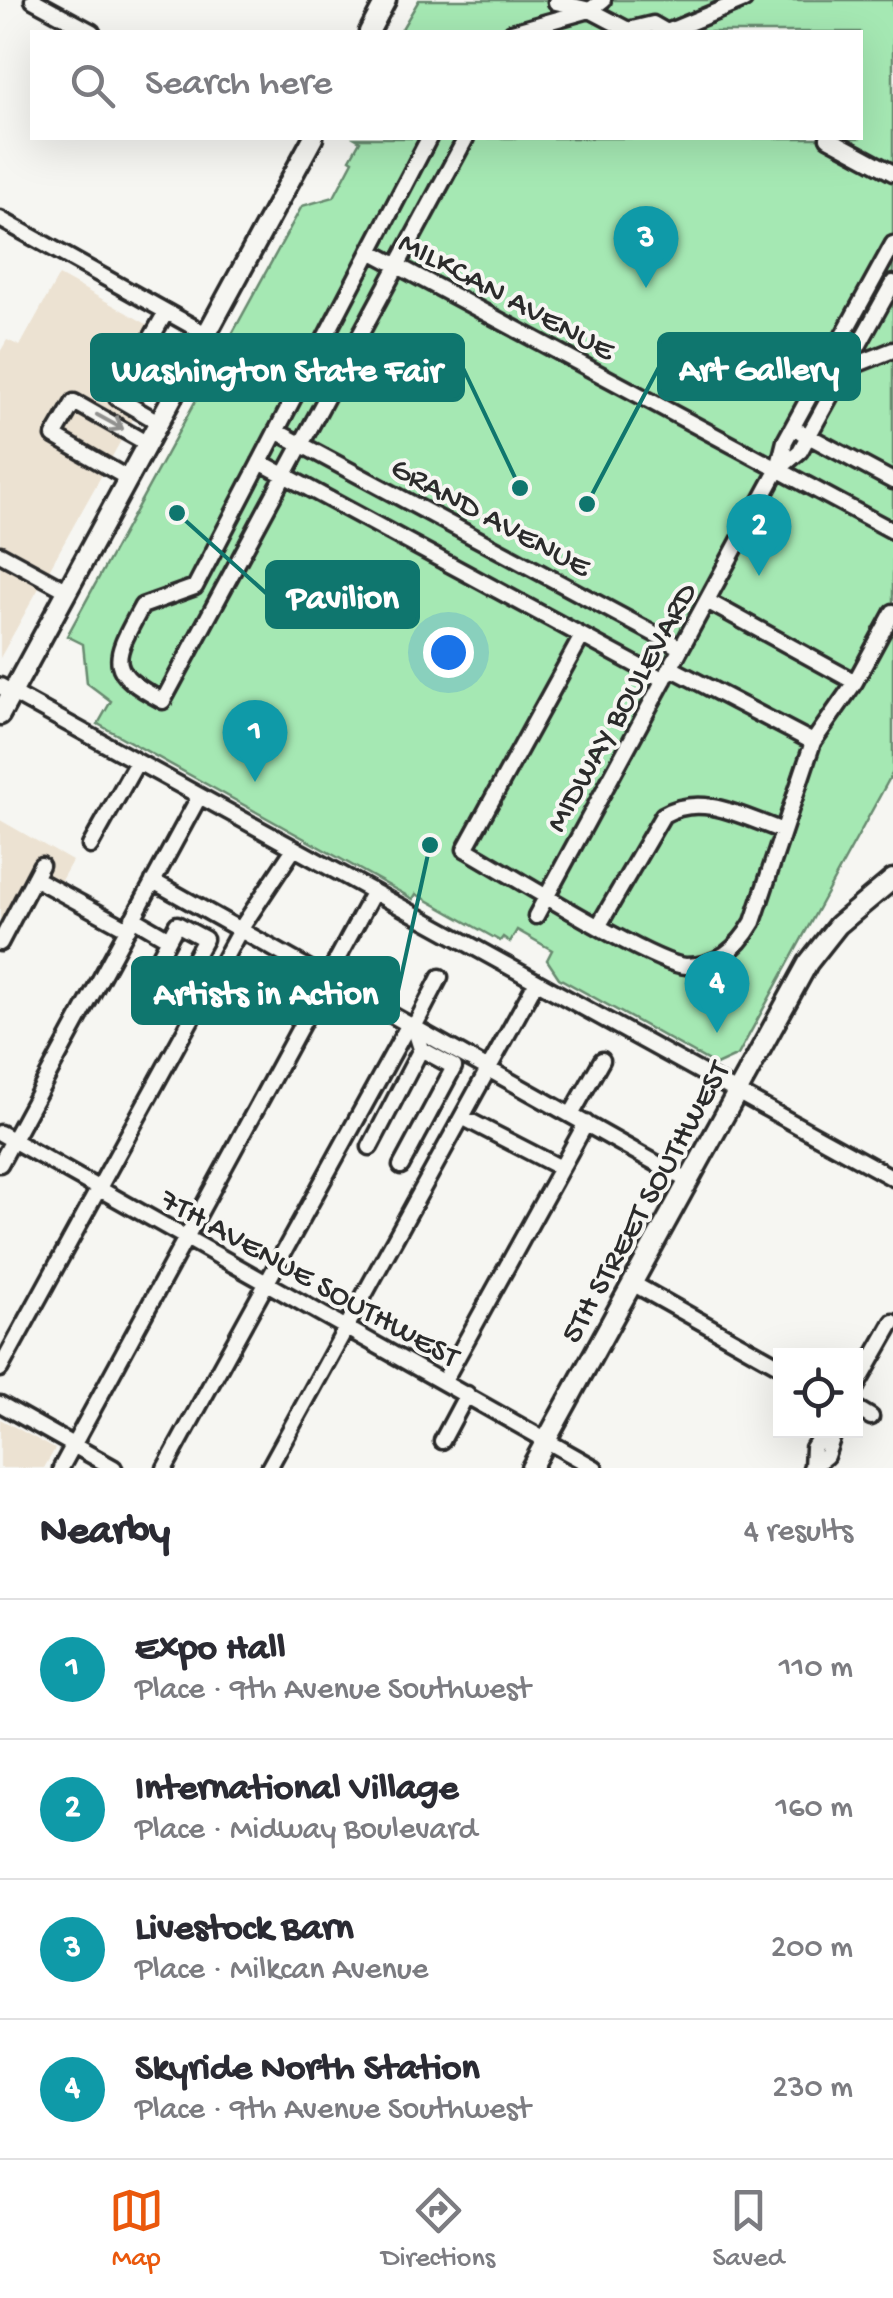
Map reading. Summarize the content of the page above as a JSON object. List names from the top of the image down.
{
  "streets": {
    "main road": ["5TH STREET SOUTHWEST"],
    "street": [
      "MILKCAN AVENUE",
      "GRAND AVENUE",
      "MIDWAY BOULEVARD",
      "7TH AVENUE SOUTHWEST"
    ]
  },
  "crossings": [
    ["MILKCAN AVENUE", "MIDWAY BOULEVARD"],
    ["GRAND AVENUE", "MIDWAY BOULEVARD"],
    ["5TH STREET SOUTHWEST", "7TH AVENUE SOUTHWEST"]
  ],
  "places": [
    "Washington State Fair",
    "Art Gallery",
    "Pavilion",
    "Artists in Action"
  ],
  "page": {
    "search": "Search here",
    "pins": [
      "3",
      "2",
      "1",
      "4"
    ],
    "heading": ["Nearby", "4 results"],
    "list": [
      {
        "mark": "1",
        "name": "Expo Hall",
        "note": "Place · 9th Avenue Southwest",
        "value": "110 m"
      },
      {
        "mark": "2",
        "name": "International Village",
        "note": "Place · Midway Boulevard",
        "value": "160 m"
      },
      {
        "mark": "3",
        "name": "Livestock Barn",
        "note": "Place · Milkcan Avenue",
        "value": "200 m"
      },
      {
        "mark": "4",
        "name": "Skyride North Station",
        "note": "Place · 9th Avenue Southwest",
        "value": "230 m"
      }
    ],
    "nav": ["Map", "Directions", "Saved"]
  }
}
